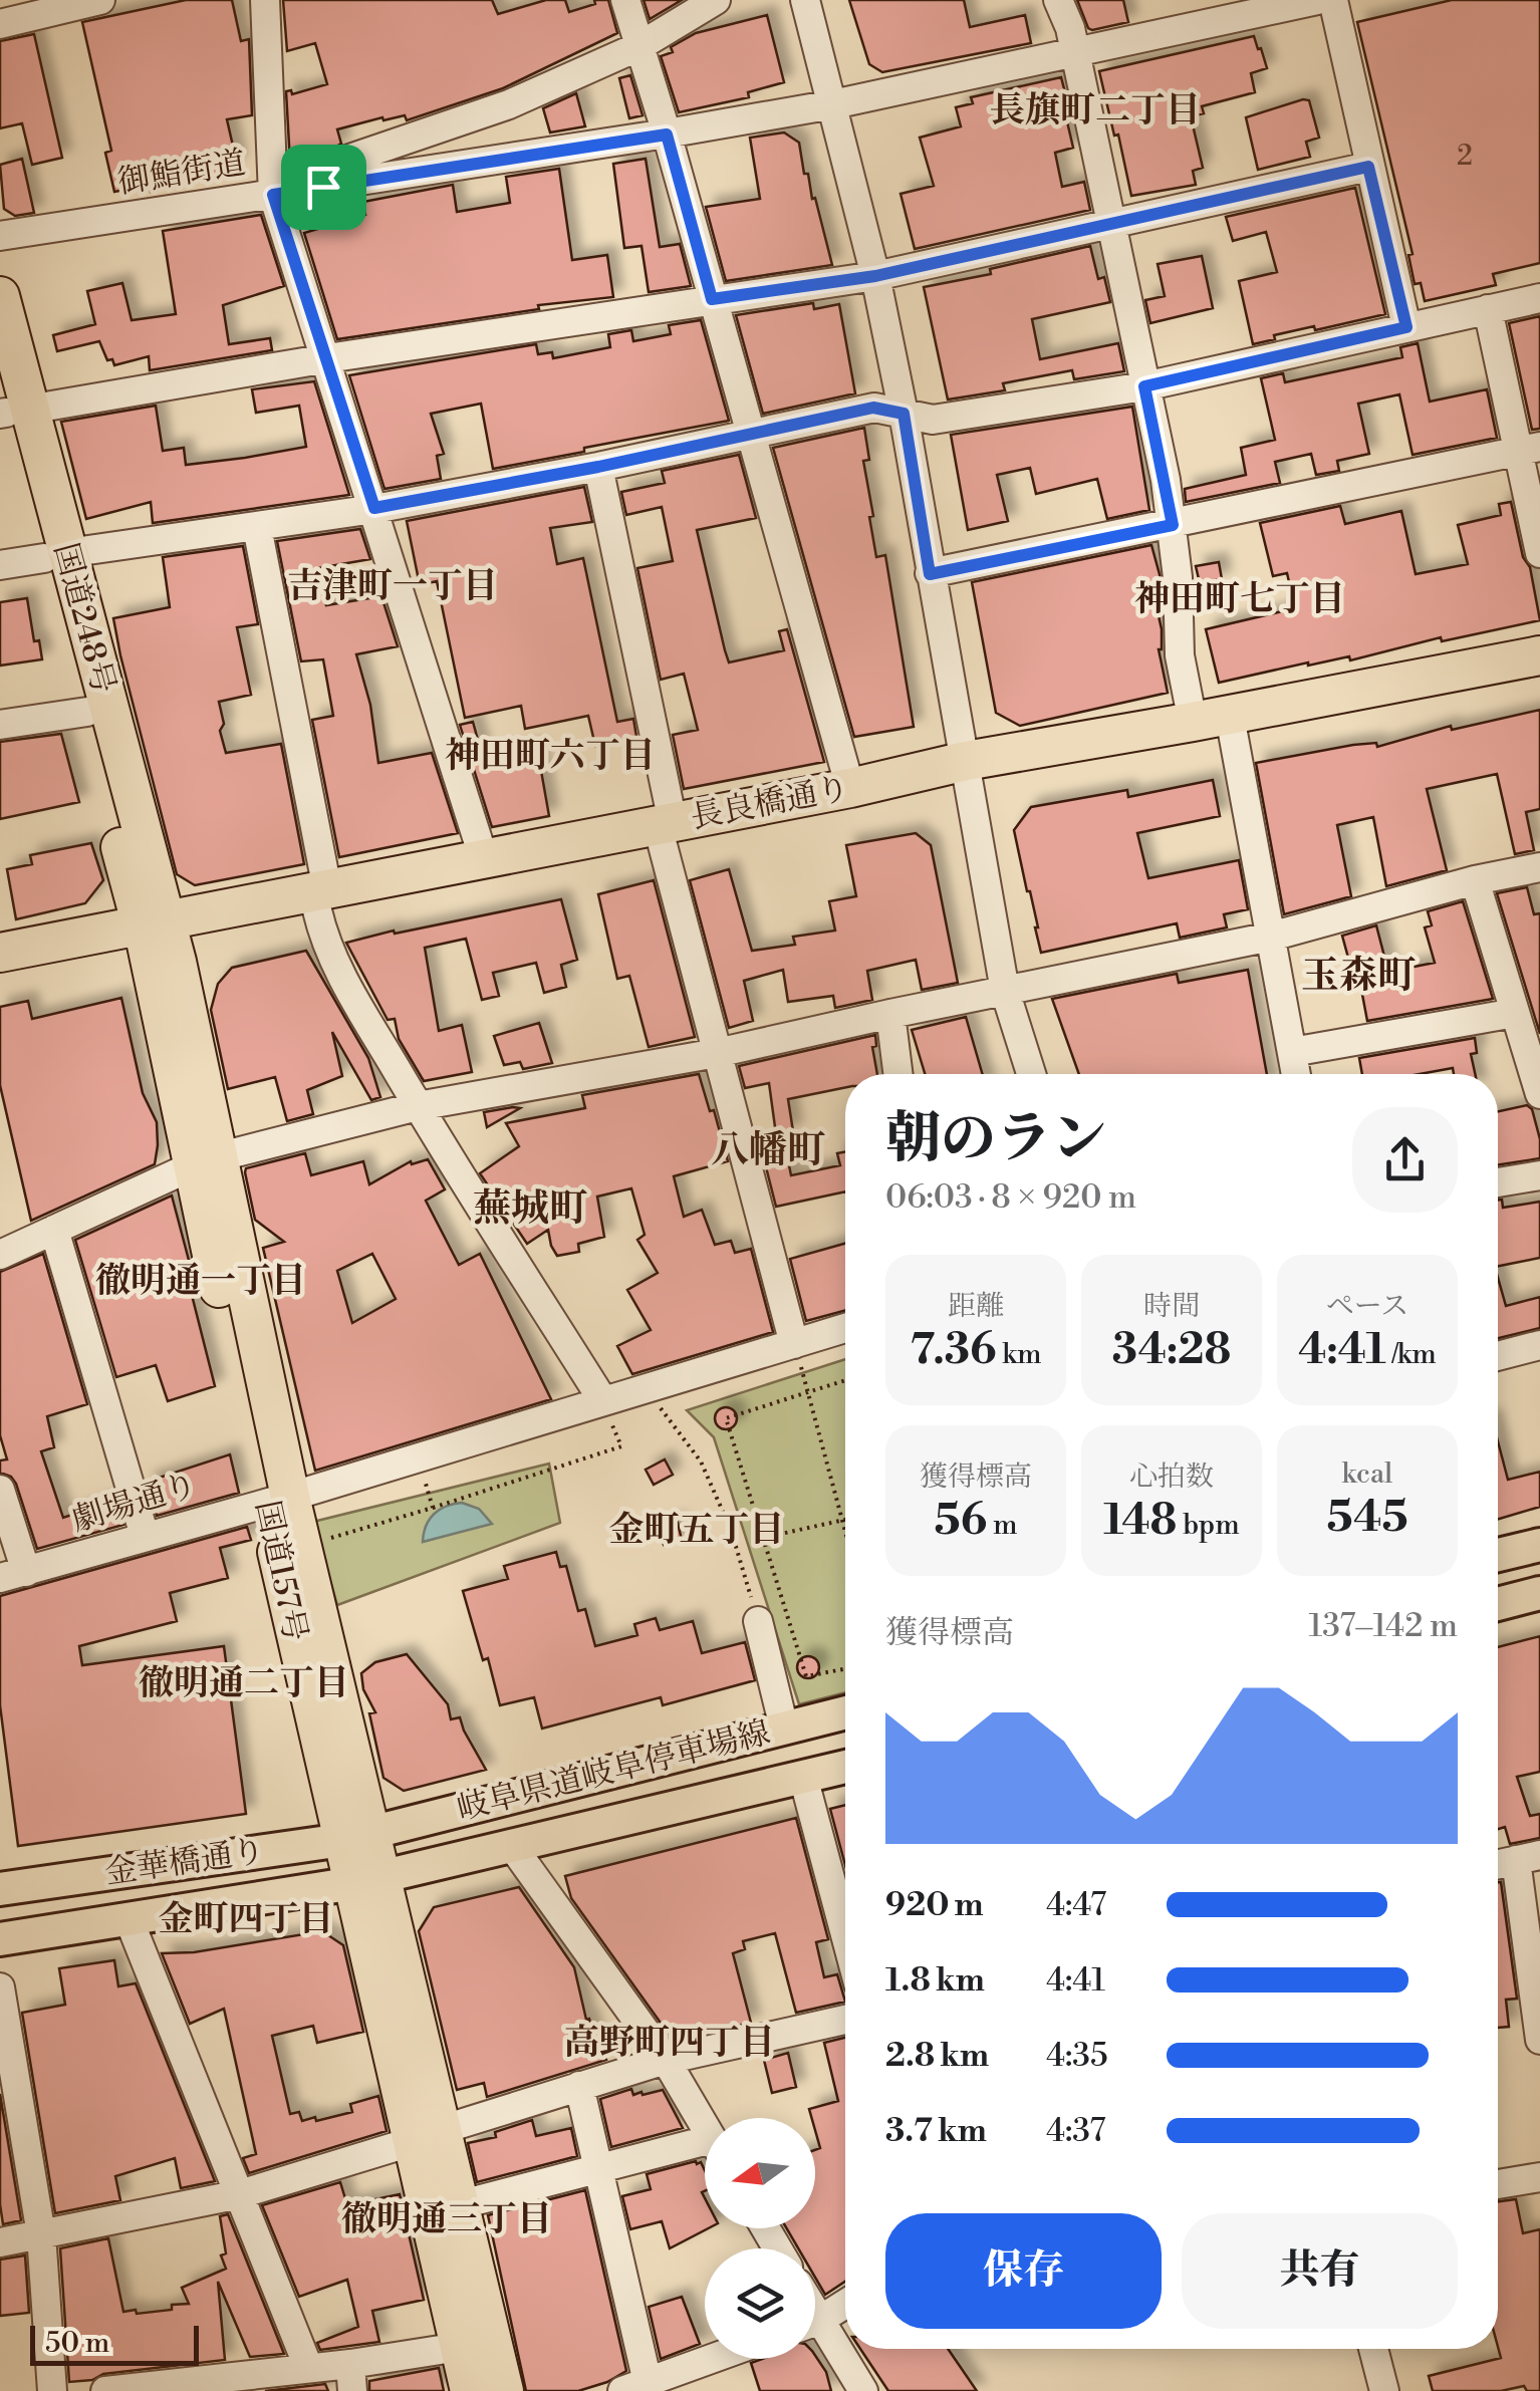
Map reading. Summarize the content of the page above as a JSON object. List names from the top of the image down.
{
  "streets": {
    "highway": ["国道248号", "長良橋通り", "国道157号"],
    "main road": ["岐阜県道岐阜停車場線", "金華橋通り"],
    "street": ["御鮨街道", "劇場通り"]
  },
  "crossings": [
    ["国道248号", "長良橋通り"],
    ["国道248号", "国道157号"],
    ["長良橋通り", "国道157号"],
    ["劇場通り", "国道157号"],
    ["国道157号", "岐阜県道岐阜停車場線"],
    ["国道157号", "金華橋通り"],
    ["岐阜県道岐阜停車場線", "金華橋通り"]
  ],
  "districts": [
    "長旗町二丁目",
    "吉津町一丁目",
    "神田町七丁目",
    "神田町六丁目",
    "玉森町",
    "八幡町",
    "蕪城町",
    "徹明通一丁目",
    "金町五丁目",
    "徹明通二丁目",
    "金町四丁目",
    "高野町四丁目",
    "徹明通三丁目"
  ],
  "house_numbers": ["2"],
  "scale_bar": "50 m",
  "north": "left",
  "page": {
    "heading": ["朝のラン", "06:03 · 8 × 920 m"],
    "stats": [
      ["距離", "7.36 km"],
      ["時間", "34:28"],
      ["ペース", "4:41 /km"],
      ["獲得標高", "56 m"],
      ["心拍数", "148 bpm"],
      ["kcal", "545"]
    ],
    "chart": ["獲得標高", "137–142 m"],
    "list": [
      {
        "name": "920 m",
        "note": "4:47"
      },
      {
        "name": "1.8 km",
        "note": "4:41"
      },
      {
        "name": "2.8 km",
        "note": "4:35"
      },
      {
        "name": "3.7 km",
        "note": "4:37"
      }
    ],
    "buttons": ["保存", "共有"],
    "scale": "50 m"
  }
}
